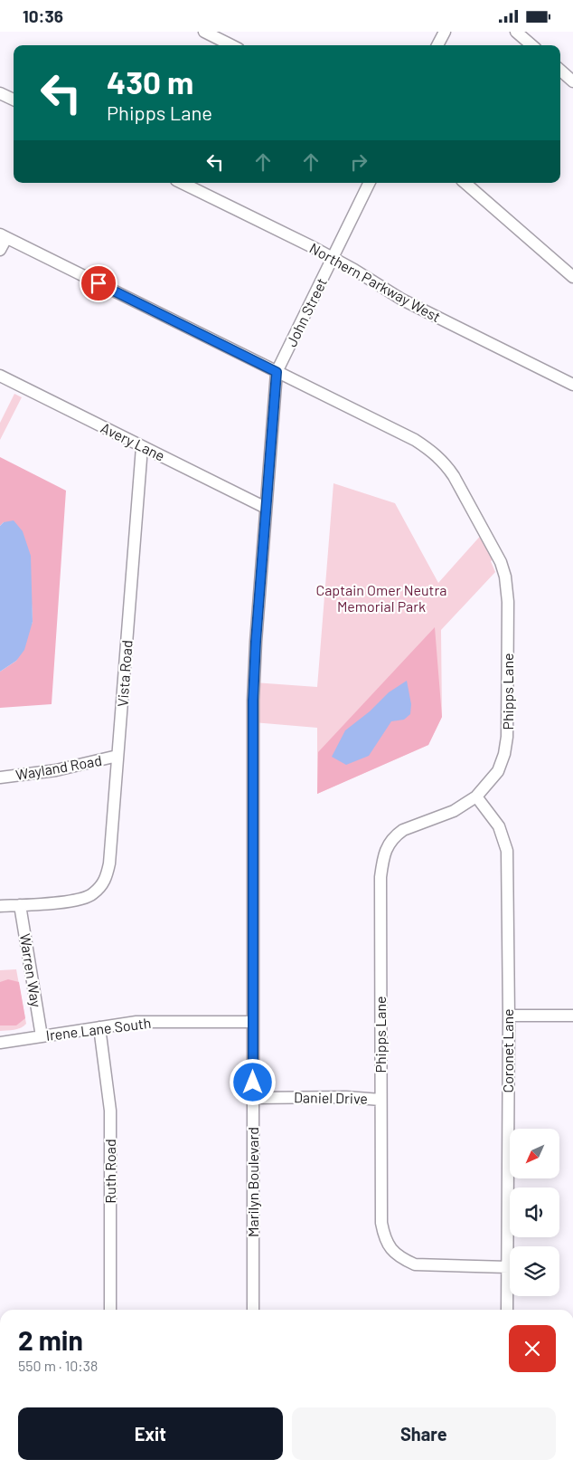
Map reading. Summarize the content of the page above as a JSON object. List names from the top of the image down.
{
  "streets": {
    "street": [
      "Northern Parkway West",
      "John Street",
      "Avery Lane",
      "Vista Road",
      "Phipps Lane",
      "Wayland Road",
      "Warren Way",
      "Irene Lane South",
      "Coronet Lane",
      "Daniel Drive",
      "Ruth Road",
      "Marilyn Boulevard"
    ]
  },
  "crossings": [
    ["Northern Parkway West", "John Street"],
    ["John Street", "Phipps Lane"],
    ["John Street", "Marilyn Boulevard"],
    ["Avery Lane", "Vista Road"],
    ["Avery Lane", "Marilyn Boulevard"],
    ["Vista Road", "Wayland Road"],
    ["Vista Road", "Warren Way"],
    ["Phipps Lane", "Coronet Lane"],
    ["Phipps Lane", "Daniel Drive"],
    ["Phipps Lane", "Marilyn Boulevard"],
    ["Warren Way", "Irene Lane South"],
    ["Irene Lane South", "Ruth Road"],
    ["Irene Lane South", "Marilyn Boulevard"],
    ["Daniel Drive", "Marilyn Boulevard"]
  ],
  "parks": ["Captain Omer Neutra Memorial Park"],
  "north": "bottom left",
  "page": {
    "status": "10:36",
    "turn": ["430 m", "Phipps Lane"],
    "heading": ["2 min", "550 m · 10:38"],
    "buttons": ["Exit", "Share"]
  }
}
